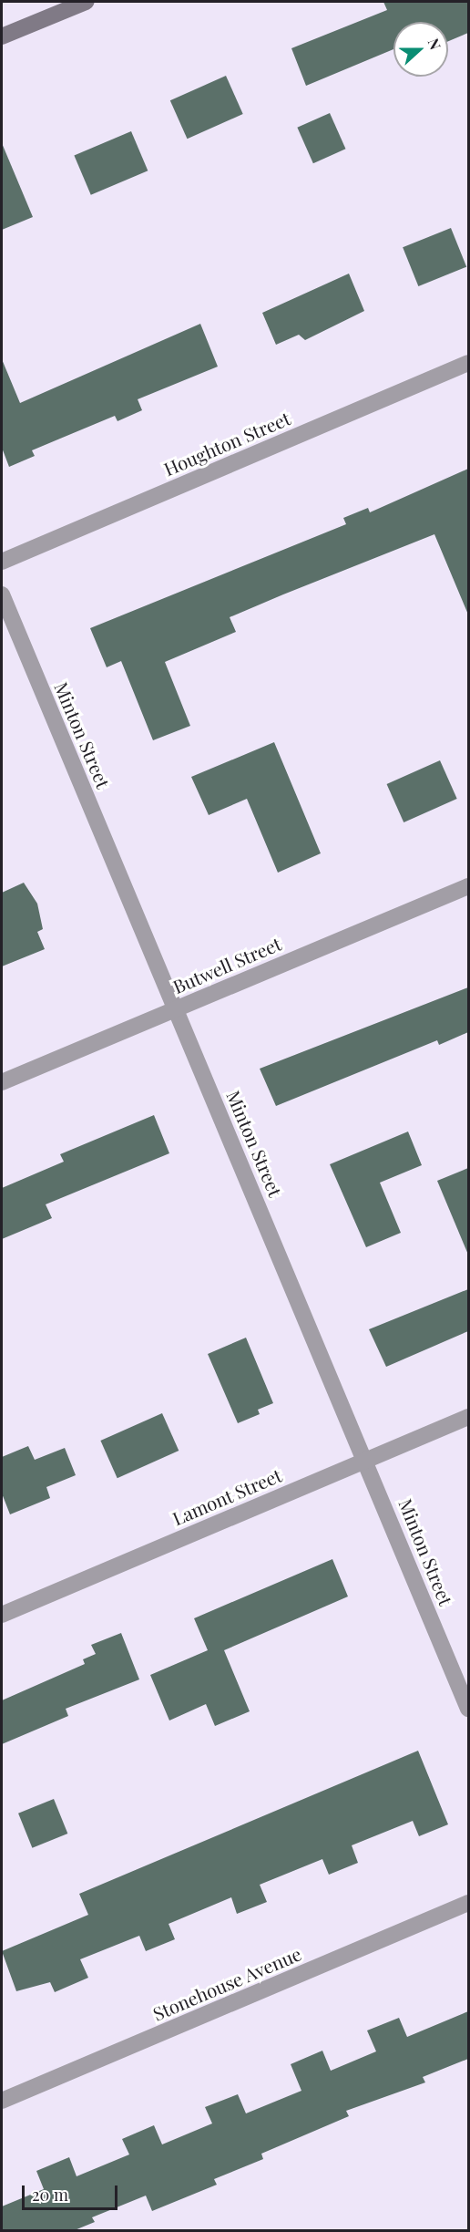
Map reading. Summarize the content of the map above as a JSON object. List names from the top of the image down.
{
  "streets": {
    "street": [
      "Houghton Street",
      "Minton Street",
      "Butwell Street",
      "Lamont Street",
      "Stonehouse Avenue"
    ]
  },
  "crossings": [
    ["Minton Street", "Butwell Street"],
    ["Minton Street", "Lamont Street"]
  ],
  "scale_bar": "20 m",
  "north": "right"
}
